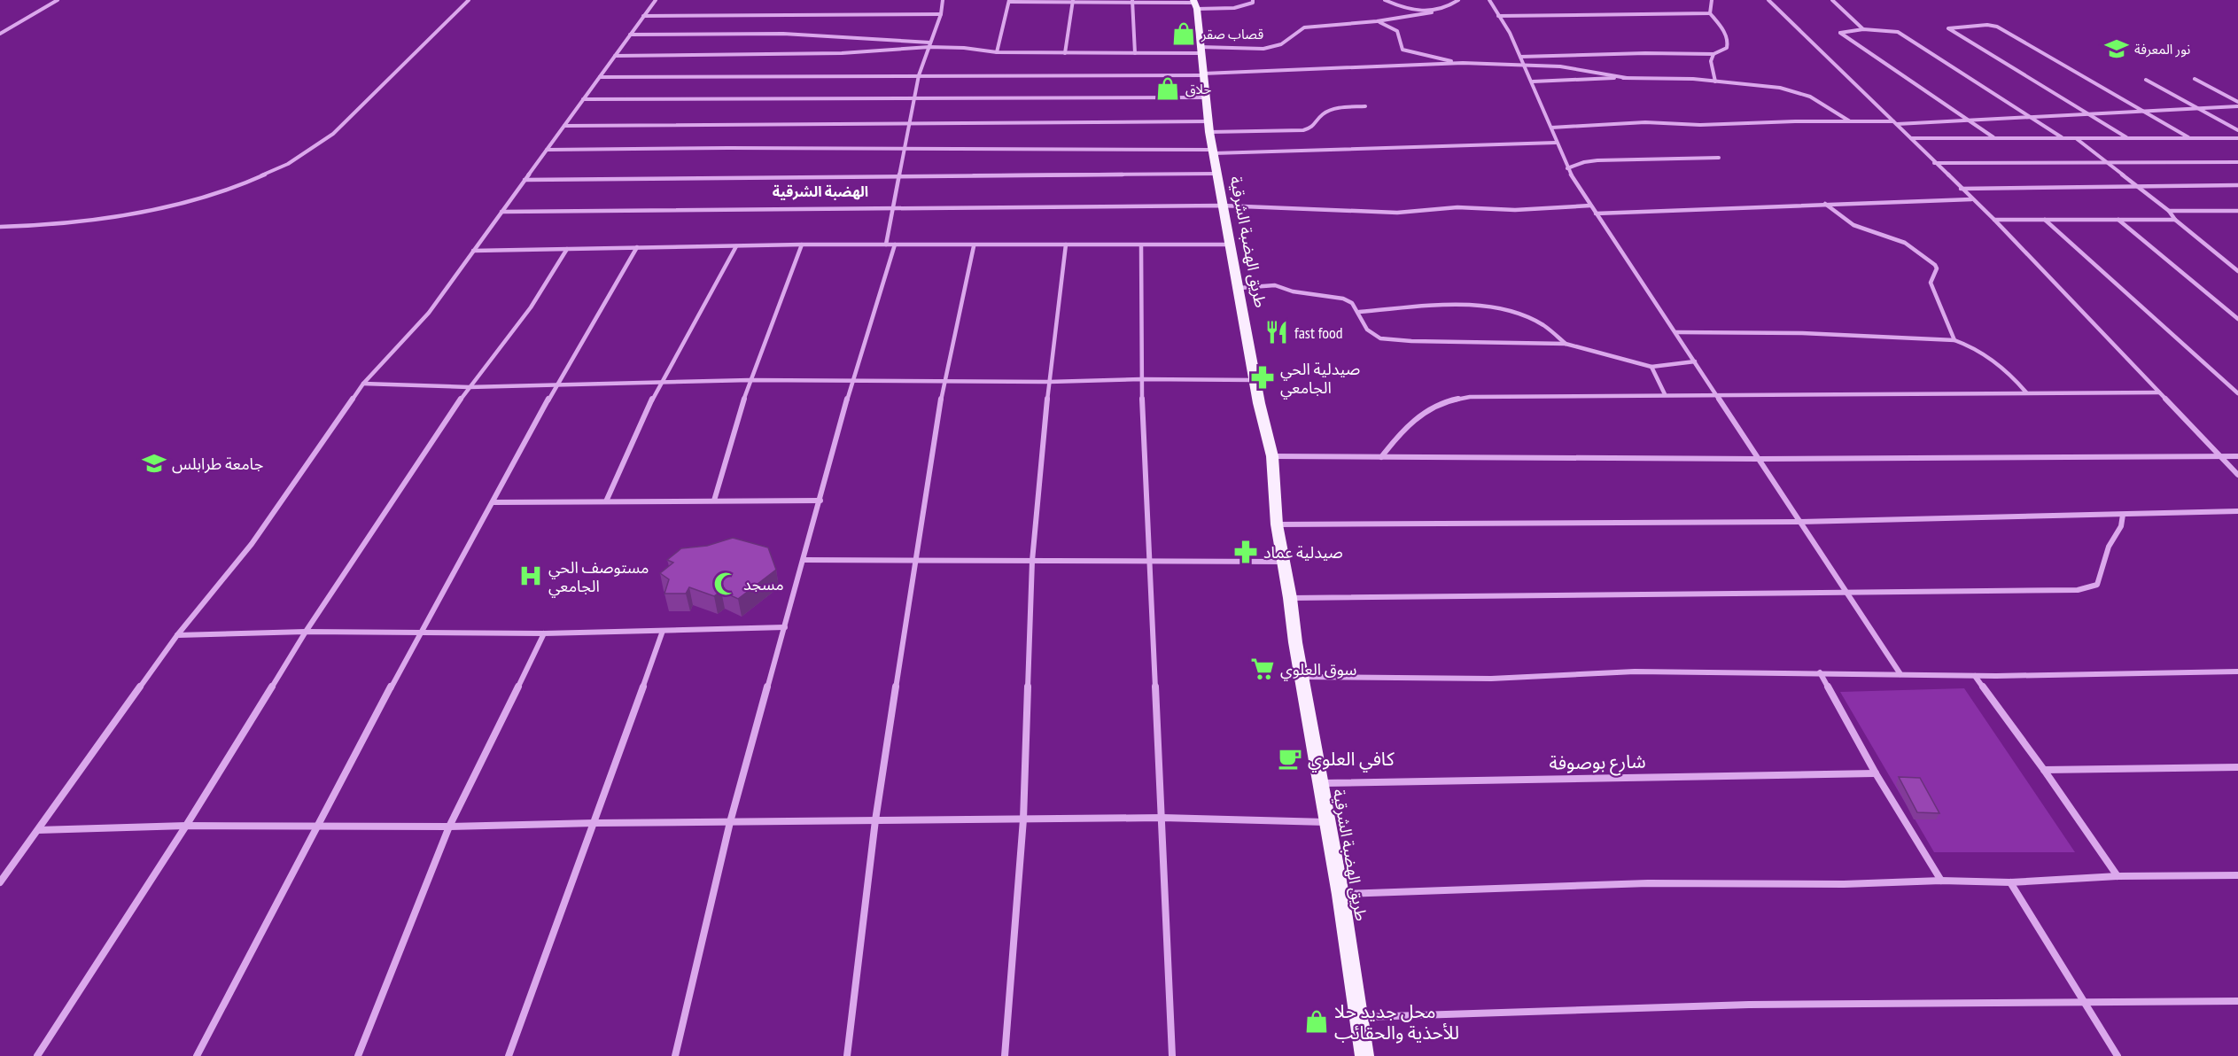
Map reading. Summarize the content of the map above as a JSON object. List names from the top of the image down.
{
  "streets": {
    "main road": ["طريق الهضبة الشرقية"],
    "street": ["شارع بوصوفة"]
  },
  "crossings": [
    ["طريق الهضبة الشرقية", "شارع بوصوفة"]
  ],
  "districts": ["الهضبة الشرقية"],
  "places": {
    "shop": ["قصاب صقر", "حلاق", "محل جديد حلا للأحذية والحقائب"],
    "school or university": ["نور المعرفة", "جامعة طرابلس"],
    "restaurant": ["fast food"],
    "pharmacy": ["صيدلية الحي الجامعي", "صيدلية عماد"],
    "hospital": ["مستوصف الحي الجامعي"],
    "mosque": ["مسجد"],
    "supermarket": ["سوق العلوي"],
    "cafe": ["كافي العلوي"]
  }
}
